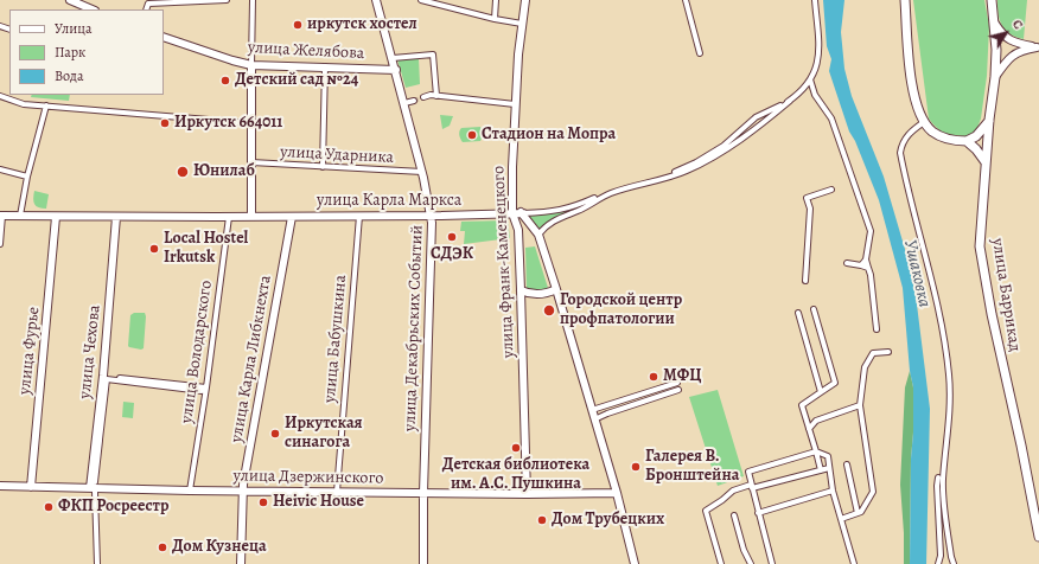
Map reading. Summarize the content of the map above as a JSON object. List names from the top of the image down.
{
  "streets": {
    "main road": [
      "улица Желябова",
      "улица Карла Маркса",
      "улица Франк-Каменецкого",
      "улица Баррикад",
      "улица Декабрьских Событий",
      "улица Фурье",
      "улица Чехова",
      "улица Карла Либкнехта",
      "улица Дзержинского"
    ],
    "street": ["улица Ударника", "улица Бабушкина", "улица Володарского"]
  },
  "crossings": [
    ["улица Желябова", "улица Декабрьских Событий"],
    ["улица Ударника", "улица Декабрьских Событий"],
    ["улица Карла Маркса", "улица Франк-Каменецкого"],
    ["улица Карла Маркса", "улица Декабрьских Событий"],
    ["улица Карла Маркса", "улица Бабушкина"],
    ["улица Карла Маркса", "улица Фурье"],
    ["улица Карла Маркса", "улица Чехова"],
    ["улица Карла Маркса", "улица Володарского"],
    ["улица Карла Маркса", "улица Карла Либкнехта"],
    ["улица Франк-Каменецкого", "улица Дзержинского"],
    ["улица Декабрьских Событий", "улица Дзержинского"],
    ["улица Бабушкина", "улица Дзержинского"],
    ["улица Фурье", "улица Дзержинского"],
    ["улица Чехова", "улица Дзержинского"],
    ["улица Володарского", "улица Дзержинского"],
    ["улица Карла Либкнехта", "улица Дзержинского"]
  ],
  "water": ["Ушаковка"],
  "places": [
    "иркутск хостел",
    "Детский сад №24",
    "Иркутск 664011",
    "Стадион на Мопра",
    "Юнилаб",
    "СДЭК",
    "Local Hostel Irkutsk",
    "Городской центр профпатологии",
    "МФЦ",
    "Иркутская синагога",
    "Детская библиотека им. А.С. Пушкина",
    "Галерея В. Бронштейна",
    "Heivic House",
    "ФКП Росреестр",
    "Дом Трубецких",
    "Дом Кузнеца"
  ],
  "legend": ["Улица", "Парк", "Вода"],
  "north": "top right"
}
